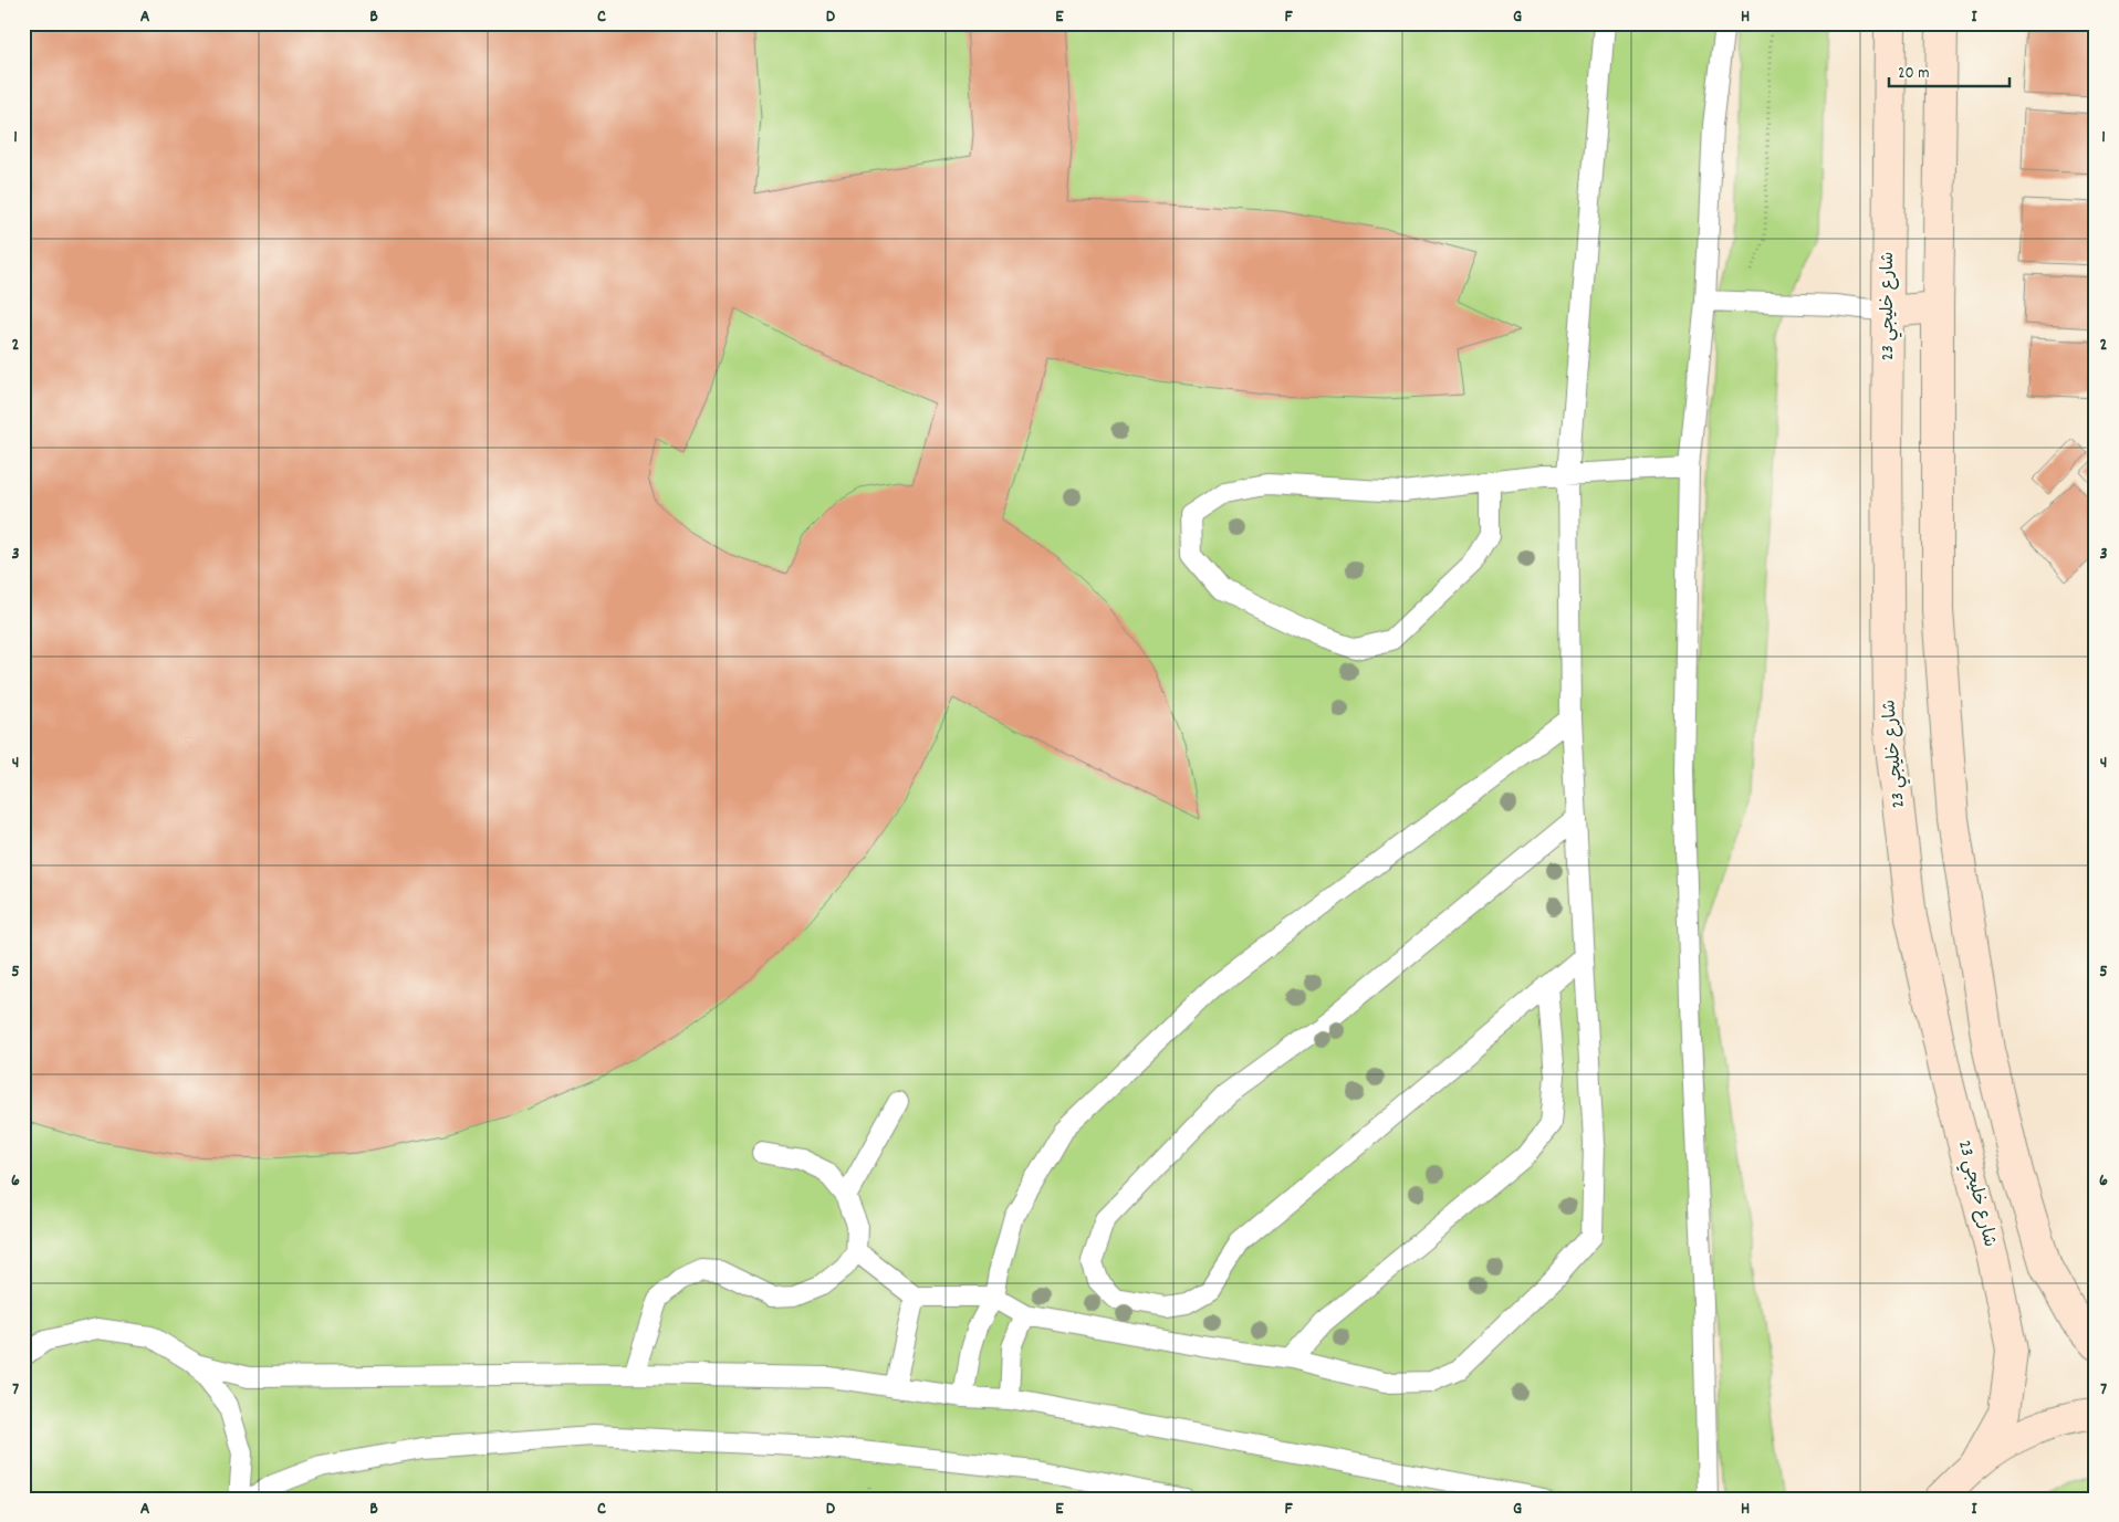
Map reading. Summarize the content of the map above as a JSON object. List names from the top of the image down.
{
  "streets": {
    "main road": ["شارع خليجي 23"]
  },
  "scale_bar": "20 m",
  "grid": {
    "columns": [
      "A",
      "B",
      "C",
      "D",
      "E",
      "F",
      "G",
      "H",
      "I"
    ],
    "rows": [
      "1",
      "2",
      "3",
      "4",
      "5",
      "6",
      "7"
    ]
  }
}
